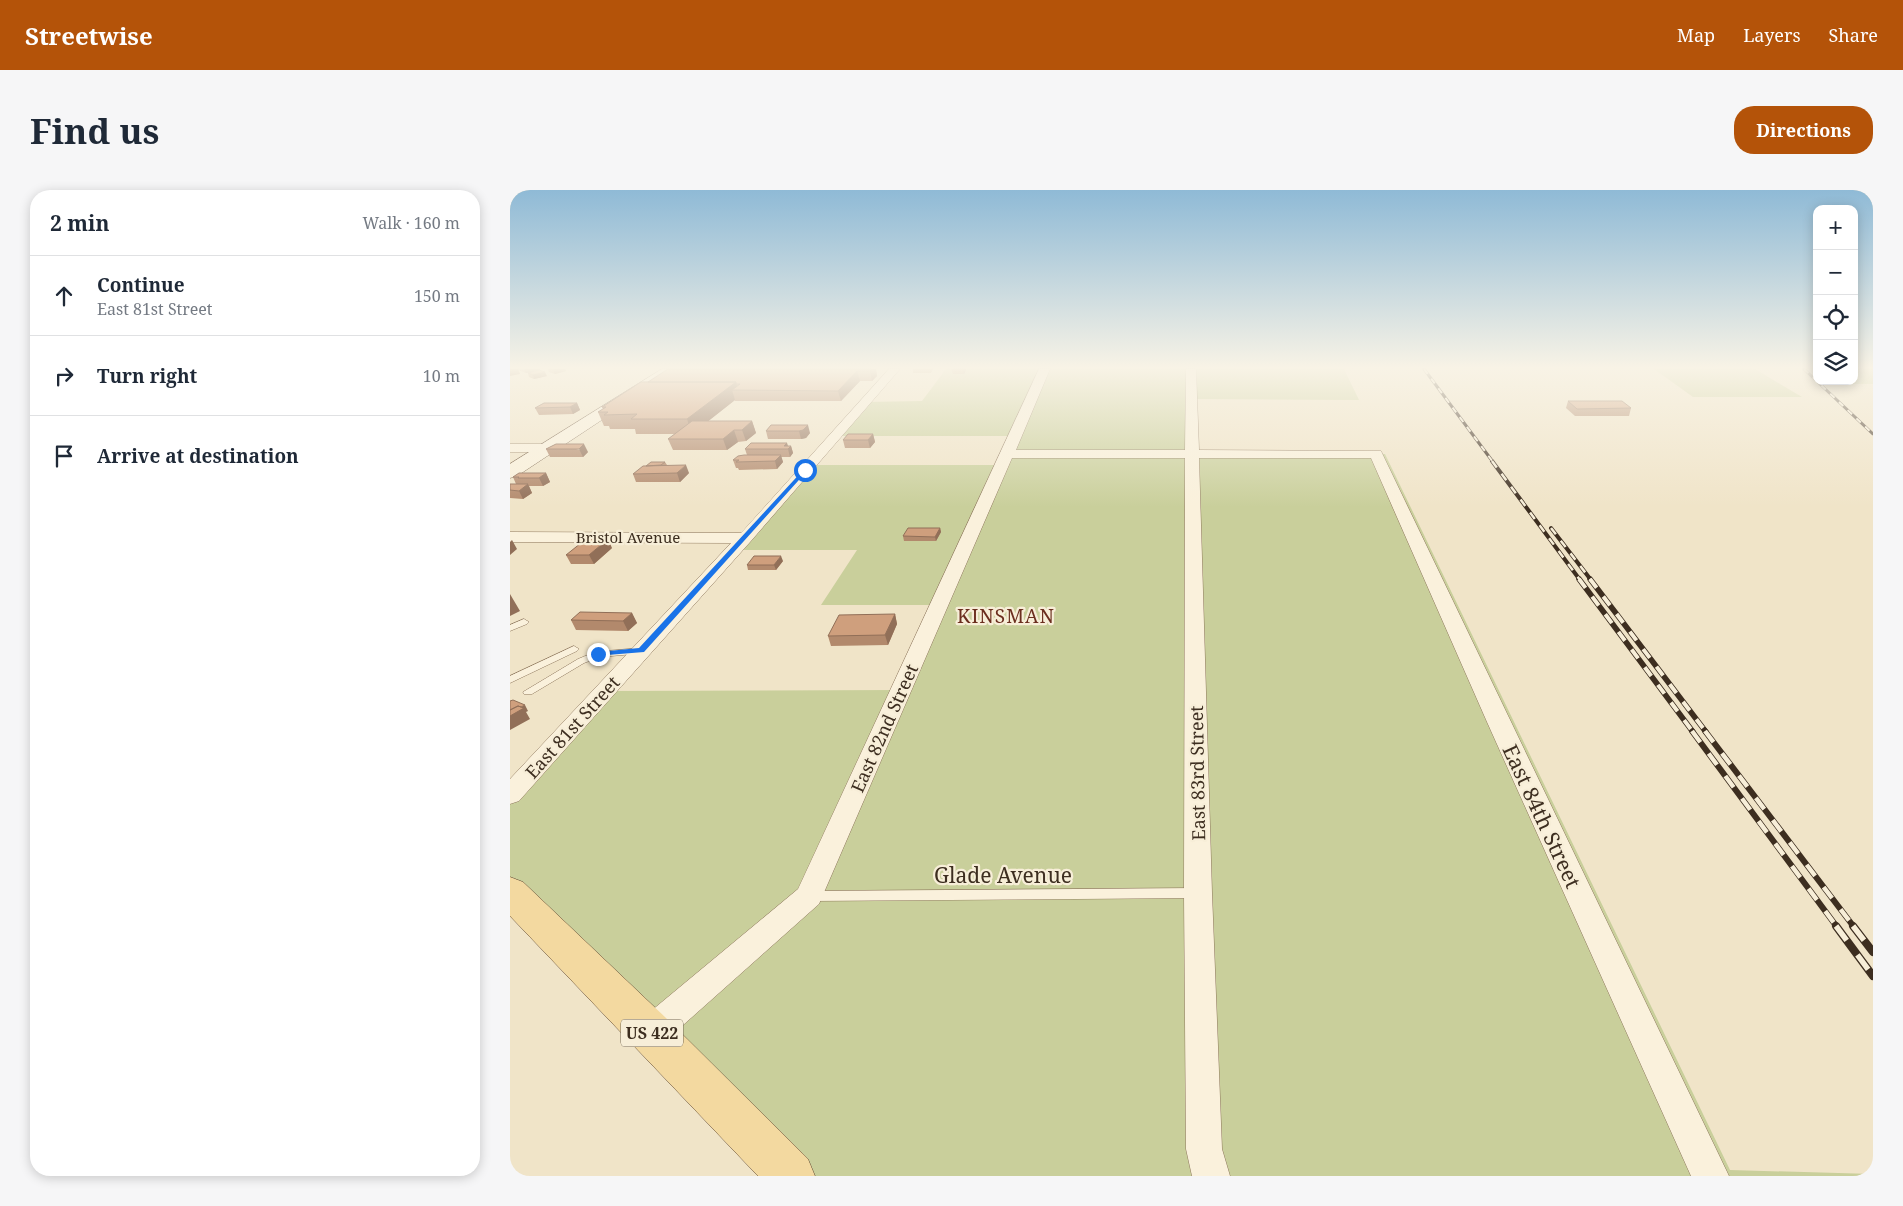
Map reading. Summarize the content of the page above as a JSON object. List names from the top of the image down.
{
  "streets": {
    "main road": ["US 422"],
    "street": [
      "Bristol Avenue",
      "East 81st Street",
      "East 82nd Street",
      "East 83rd Street",
      "East 84th Street"
    ],
    "lane": ["Glade Avenue"]
  },
  "crossings": [
    ["Bristol Avenue", "East 81st Street"],
    ["East 82nd Street", "Glade Avenue"],
    ["East 82nd Street", "US 422"],
    ["East 83rd Street", "East 84th Street"],
    ["East 83rd Street", "Glade Avenue"]
  ],
  "districts": ["KINSMAN"],
  "page": {
    "header": "Streetwise",
    "nav": ["Map", "Layers", "Share"],
    "buttons": "Directions",
    "title": "Find us",
    "heading": ["2 min", "Walk · 160 m"],
    "map_buttons": ["+", "−"],
    "list": [
      ["Continue", "East 81st Street", "150 m"],
      ["Turn right", "10 m"],
      "Arrive at destination"
    ]
  }
}
